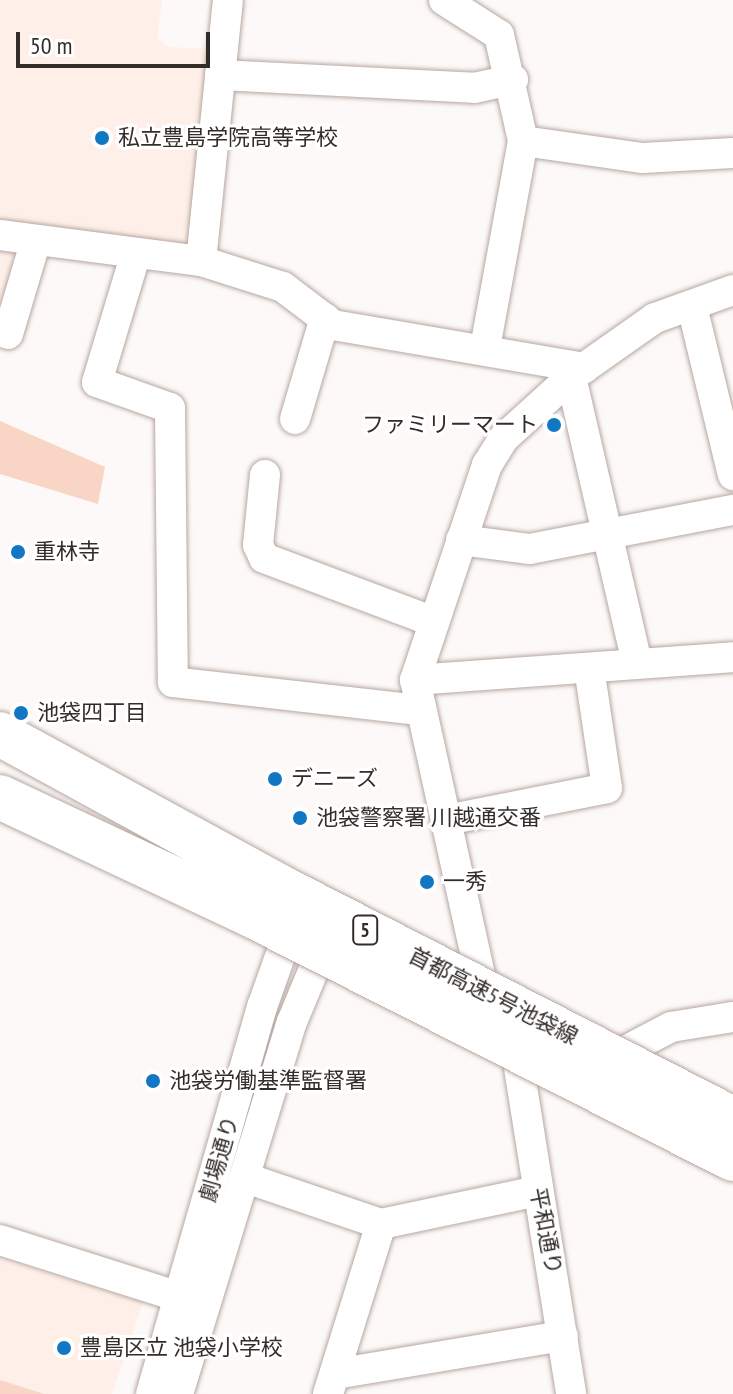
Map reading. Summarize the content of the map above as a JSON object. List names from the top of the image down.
{
  "streets": {
    "highway": ["5", "首都高速5号池袋線"],
    "street": ["劇場通り", "平和通り"]
  },
  "places": [
    "私立豊島学院高等学校",
    "ファミリーマート",
    "重林寺",
    "池袋四丁目",
    "デニーズ",
    "池袋警察署 川越通交番",
    "一秀",
    "池袋労働基準監督署",
    "豊島区立 池袋小学校"
  ],
  "scale_bar": "50 m"
}
